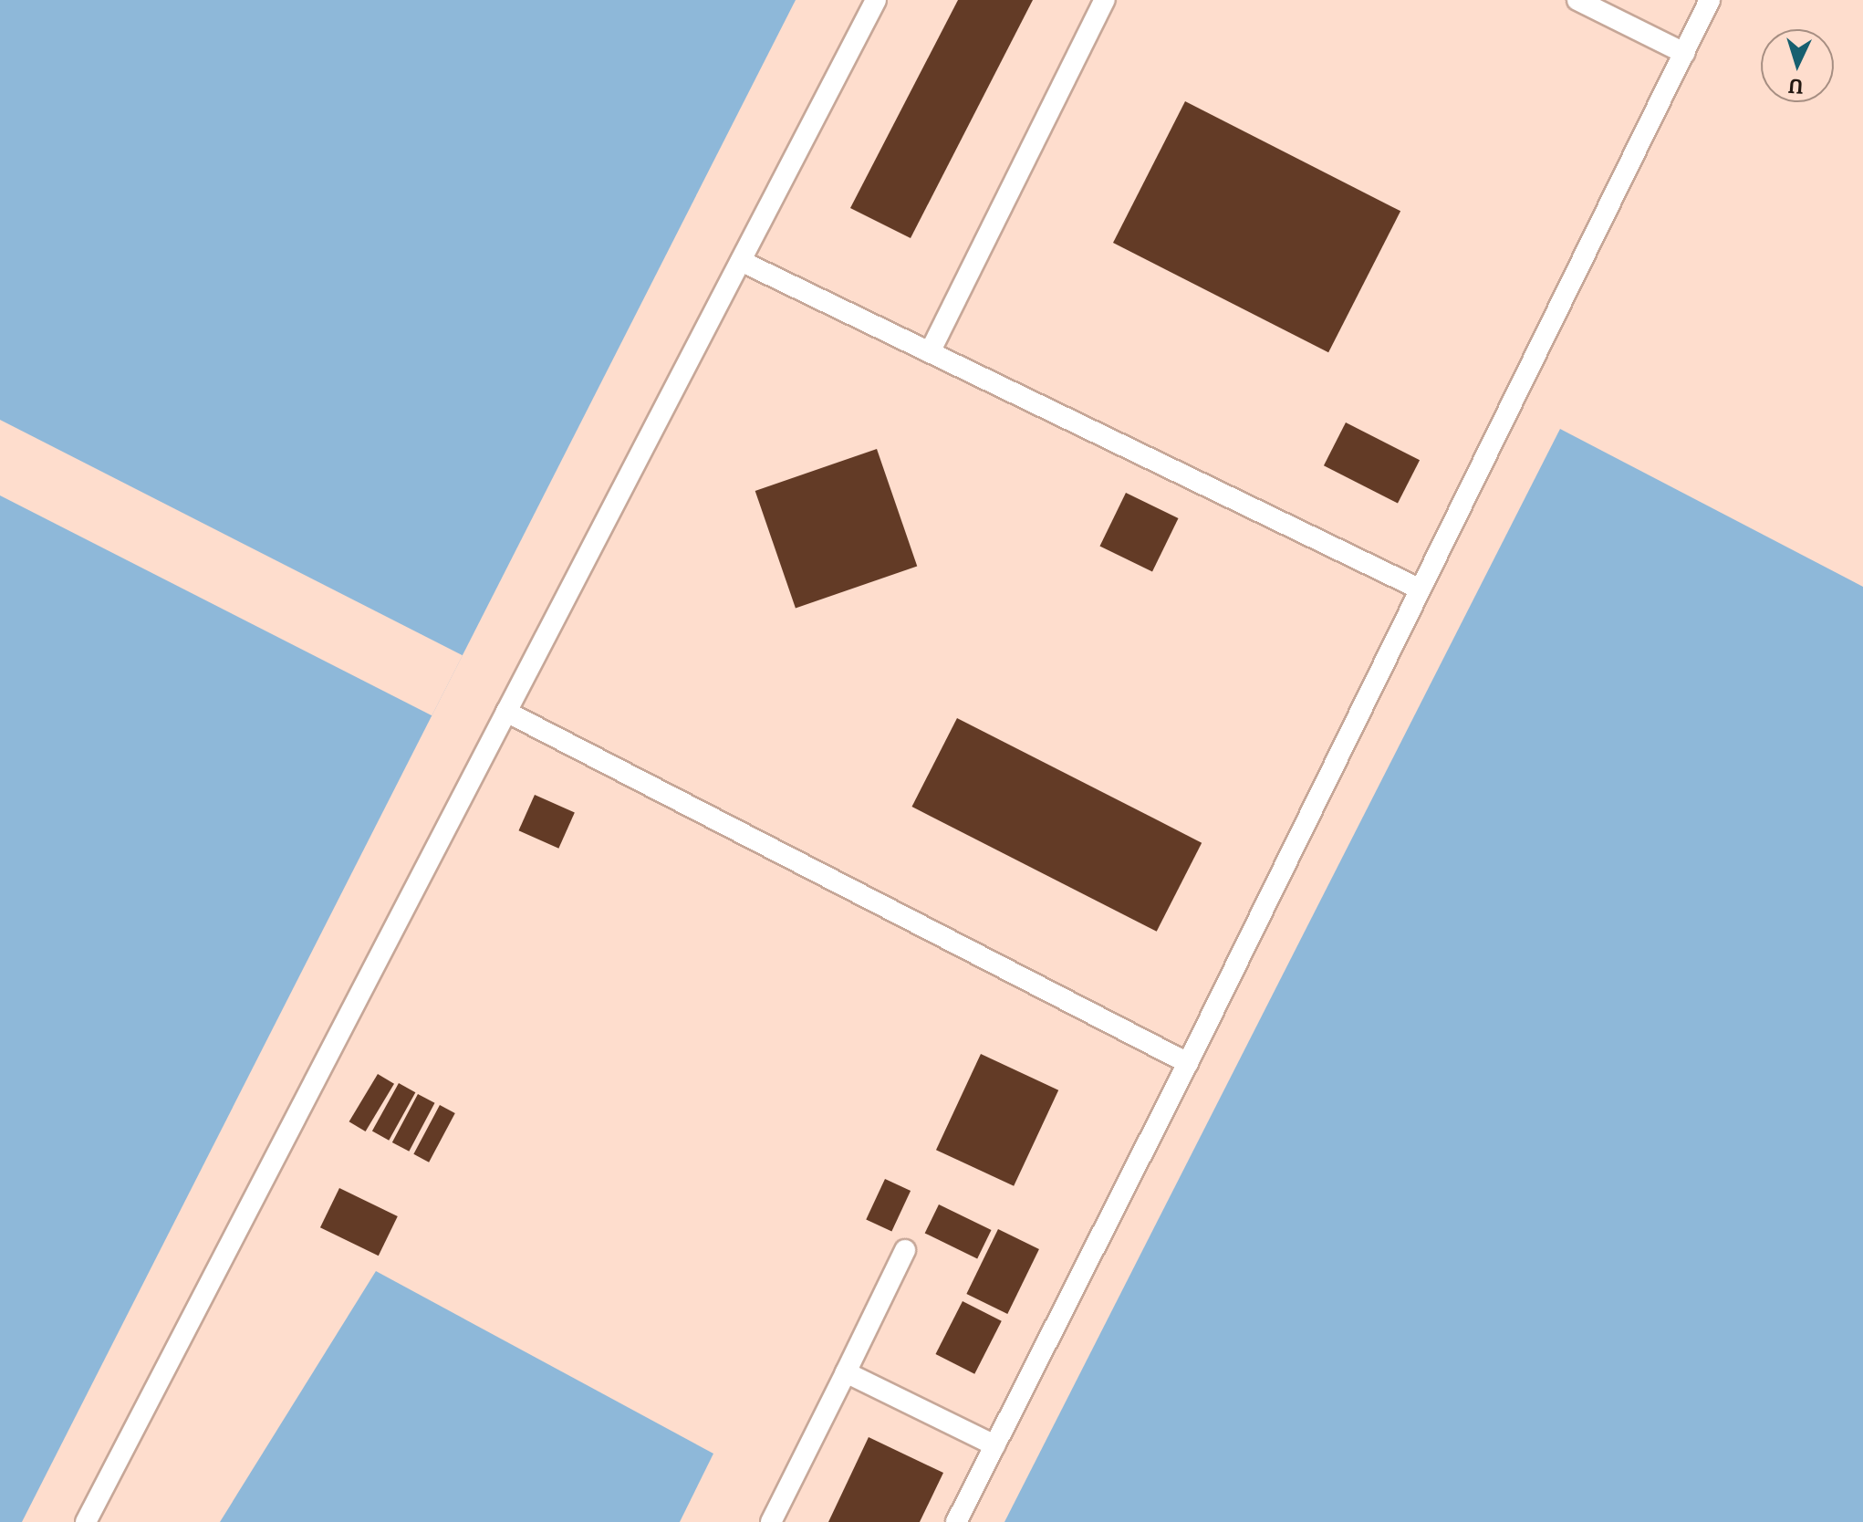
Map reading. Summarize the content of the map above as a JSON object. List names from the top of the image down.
{
  "north": "bottom"
}
